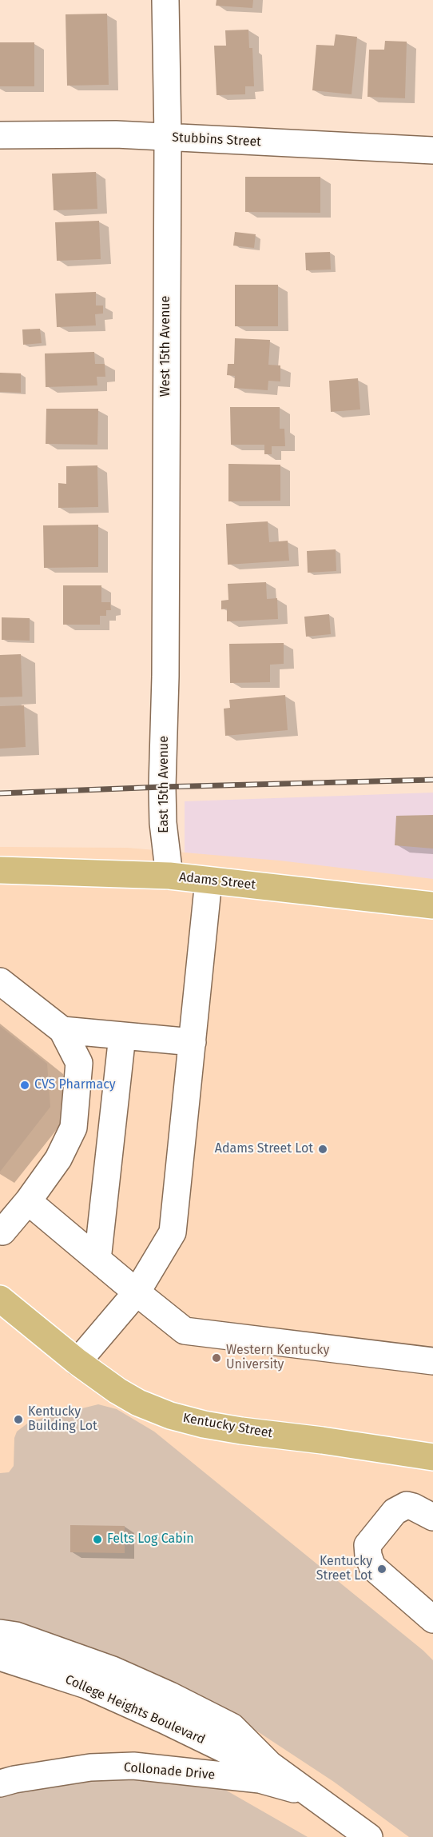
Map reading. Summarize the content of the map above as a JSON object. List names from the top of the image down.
{
  "streets": {
    "main road": ["Adams Street", "Kentucky Street"],
    "street": [
      "Stubbins Street",
      "West 15th Avenue",
      "East 15th Avenue",
      "College Heights Boulevard",
      "Collonade Drive"
    ]
  },
  "crossings": [
    ["Stubbins Street", "West 15th Avenue"],
    ["West 15th Avenue", "East 15th Avenue"],
    ["East 15th Avenue", "Adams Street"],
    ["College Heights Boulevard", "Collonade Drive"]
  ],
  "places": [
    "CVS Pharmacy",
    "Adams Street Lot",
    "Western Kentucky University",
    "Kentucky Building Lot",
    "Felts Log Cabin",
    "Kentucky Street Lot"
  ]
}
